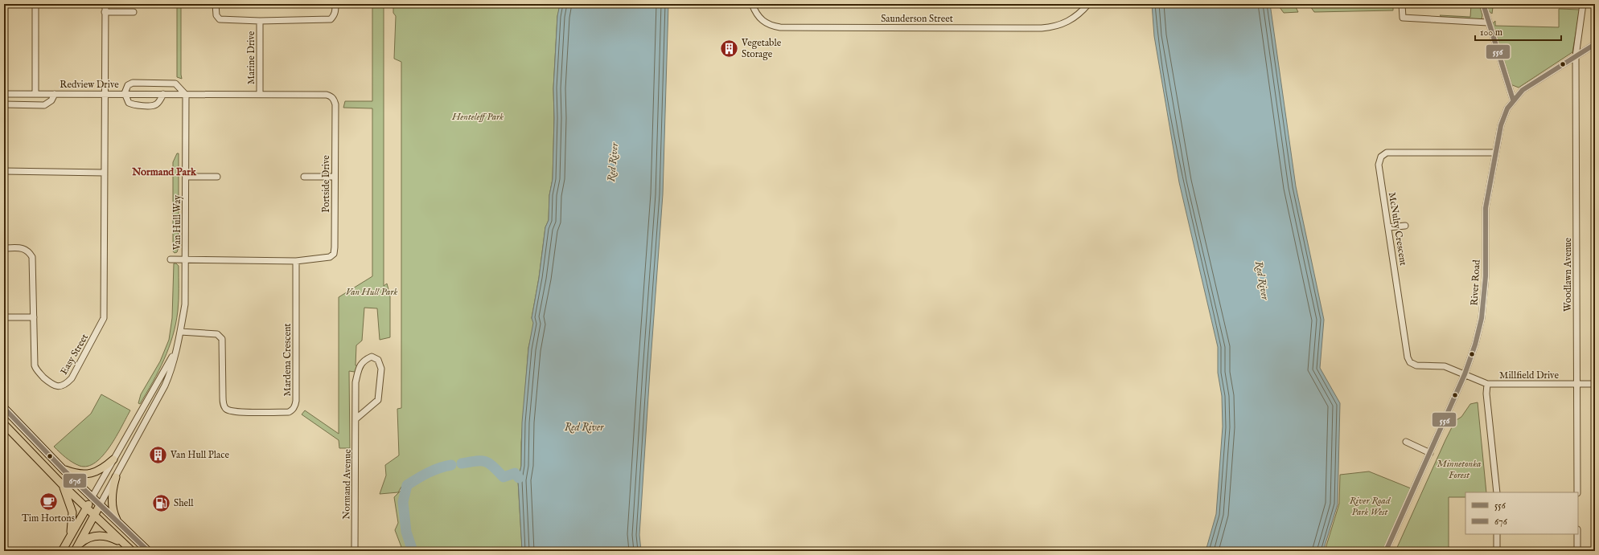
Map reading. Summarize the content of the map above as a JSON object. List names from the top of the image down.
{
  "streets": {
    "street": [
      "Saunderson Street",
      "Marine Drive",
      "Redview Drive",
      "Portside Drive",
      "Van Hull Way",
      "McNulty Crescent",
      "Woodlawn Avenue",
      "River Road",
      "Easy Street",
      "Mardena Crescent",
      "Millfield Drive",
      "Normand Avenue"
    ]
  },
  "crossings": [
    ["Marine Drive", "Portside Drive"],
    ["Redview Drive", "Portside Drive"],
    ["Redview Drive", "Van Hull Way"],
    ["Redview Drive", "Easy Street"],
    ["Portside Drive", "Van Hull Way"],
    ["Portside Drive", "Mardena Crescent"],
    ["Van Hull Way", "Mardena Crescent"],
    ["McNulty Crescent", "River Road"],
    ["McNulty Crescent", "Millfield Drive"],
    ["Woodlawn Avenue", "River Road"],
    ["Woodlawn Avenue", "Millfield Drive"],
    ["River Road", "Millfield Drive"]
  ],
  "districts": ["Normand Park"],
  "water": ["Red River"],
  "parks": [
    "Henteleff Park",
    "Van Hull Park",
    "Minnetonka Forest",
    "River Road Park West"
  ],
  "places": {
    "building": ["Vegetable Storage", "Van Hull Place"],
    "cafe": ["Tim Hortons"],
    "fuel station": ["Shell"]
  },
  "lines": ["transit line 556", "transit line 676"],
  "legend": ["556", "676"],
  "scale_bar": "100 m"
}
